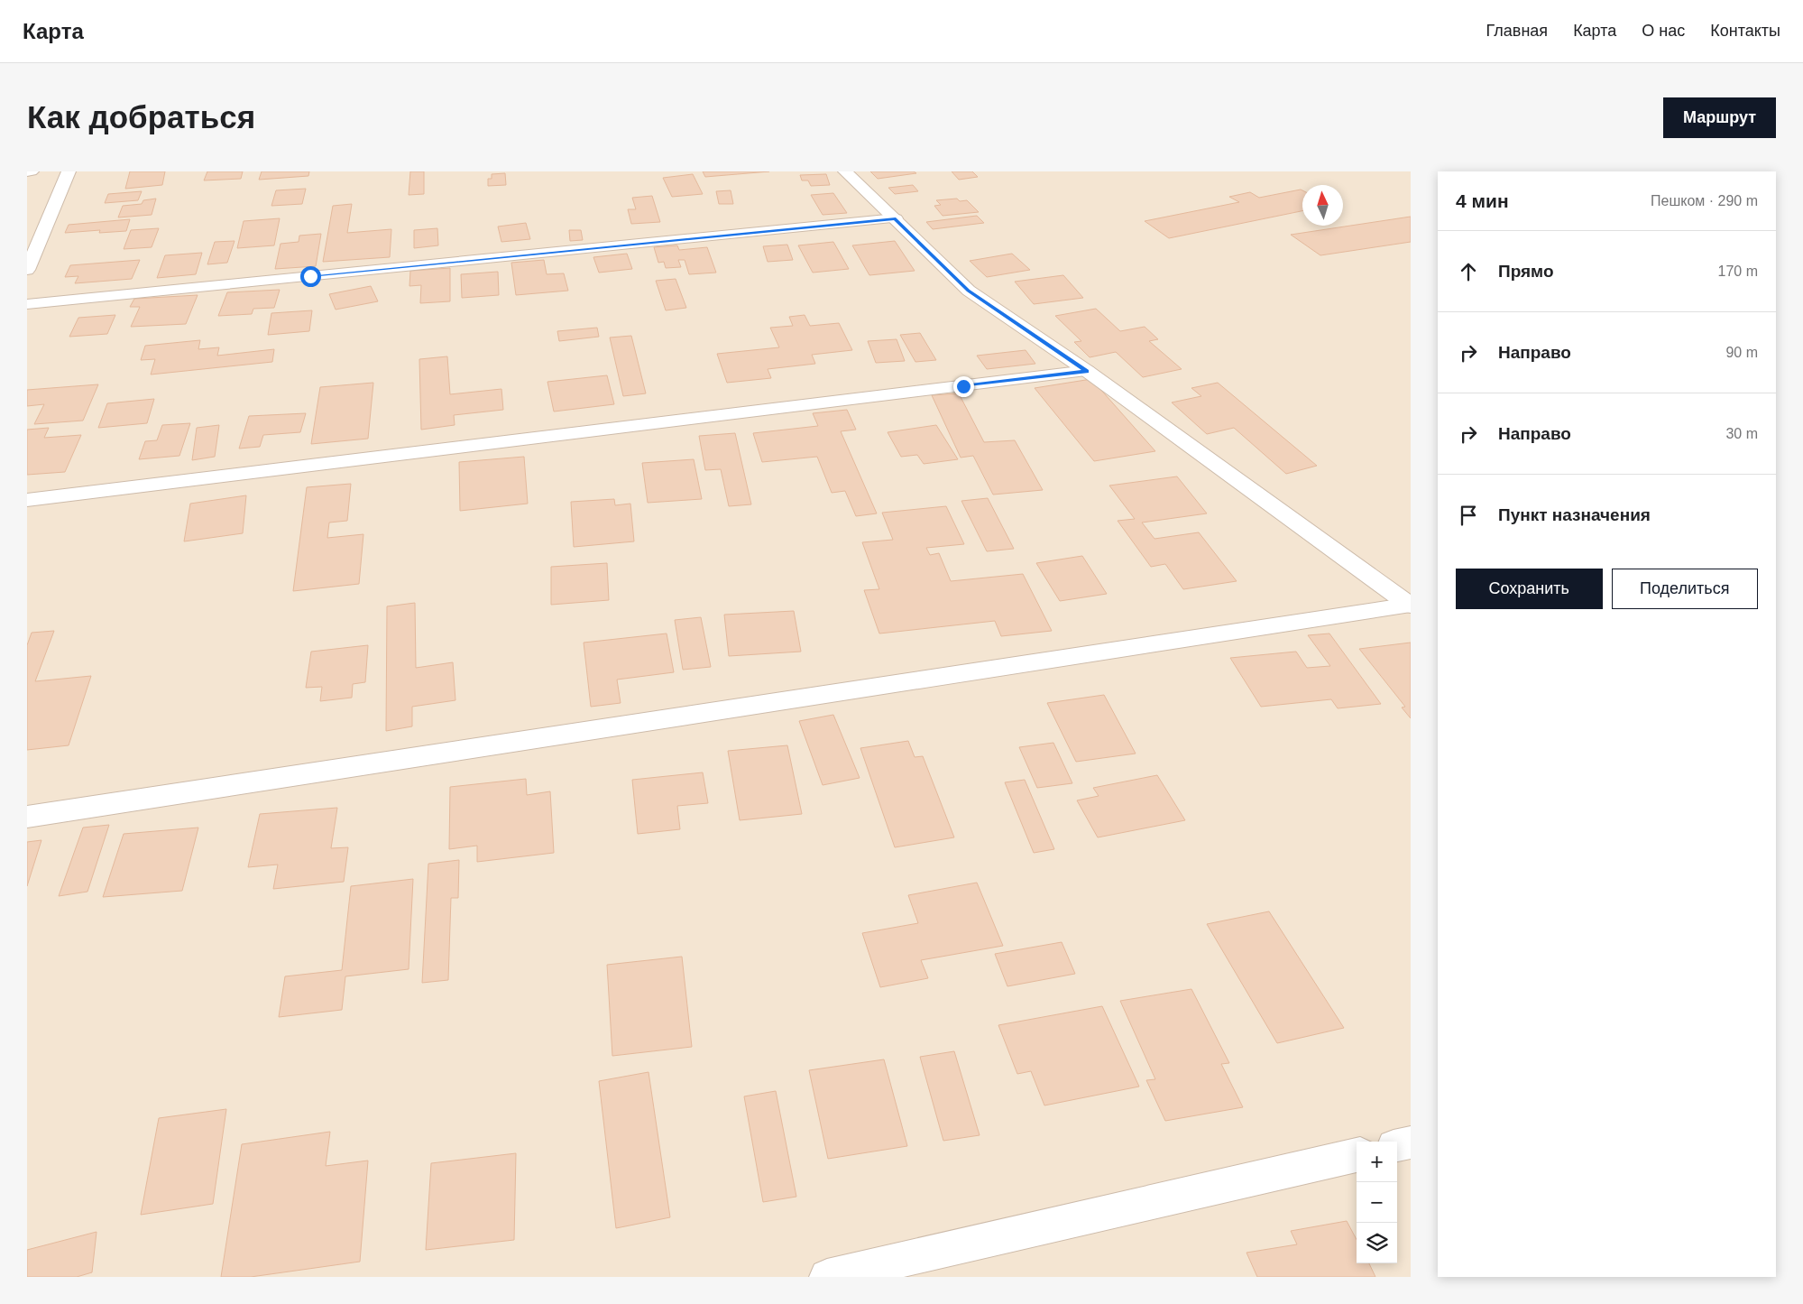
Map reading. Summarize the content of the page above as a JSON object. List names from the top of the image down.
{
  "north": "top",
  "page": {
    "header": "Карта",
    "nav": [
      "Главная",
      "Карта",
      "О нас",
      "Контакты"
    ],
    "buttons": [
      "Маршрут",
      ["Сохранить", "Поделиться"]
    ],
    "title": "Как добраться",
    "heading": ["4 мин", "Пешком · 290 m"],
    "list": [
      ["Прямо", "170 m"],
      ["Направо", "90 m"],
      ["Направо", "30 m"],
      "Пункт назначения"
    ],
    "map_buttons": ["+", "−"]
  }
}
